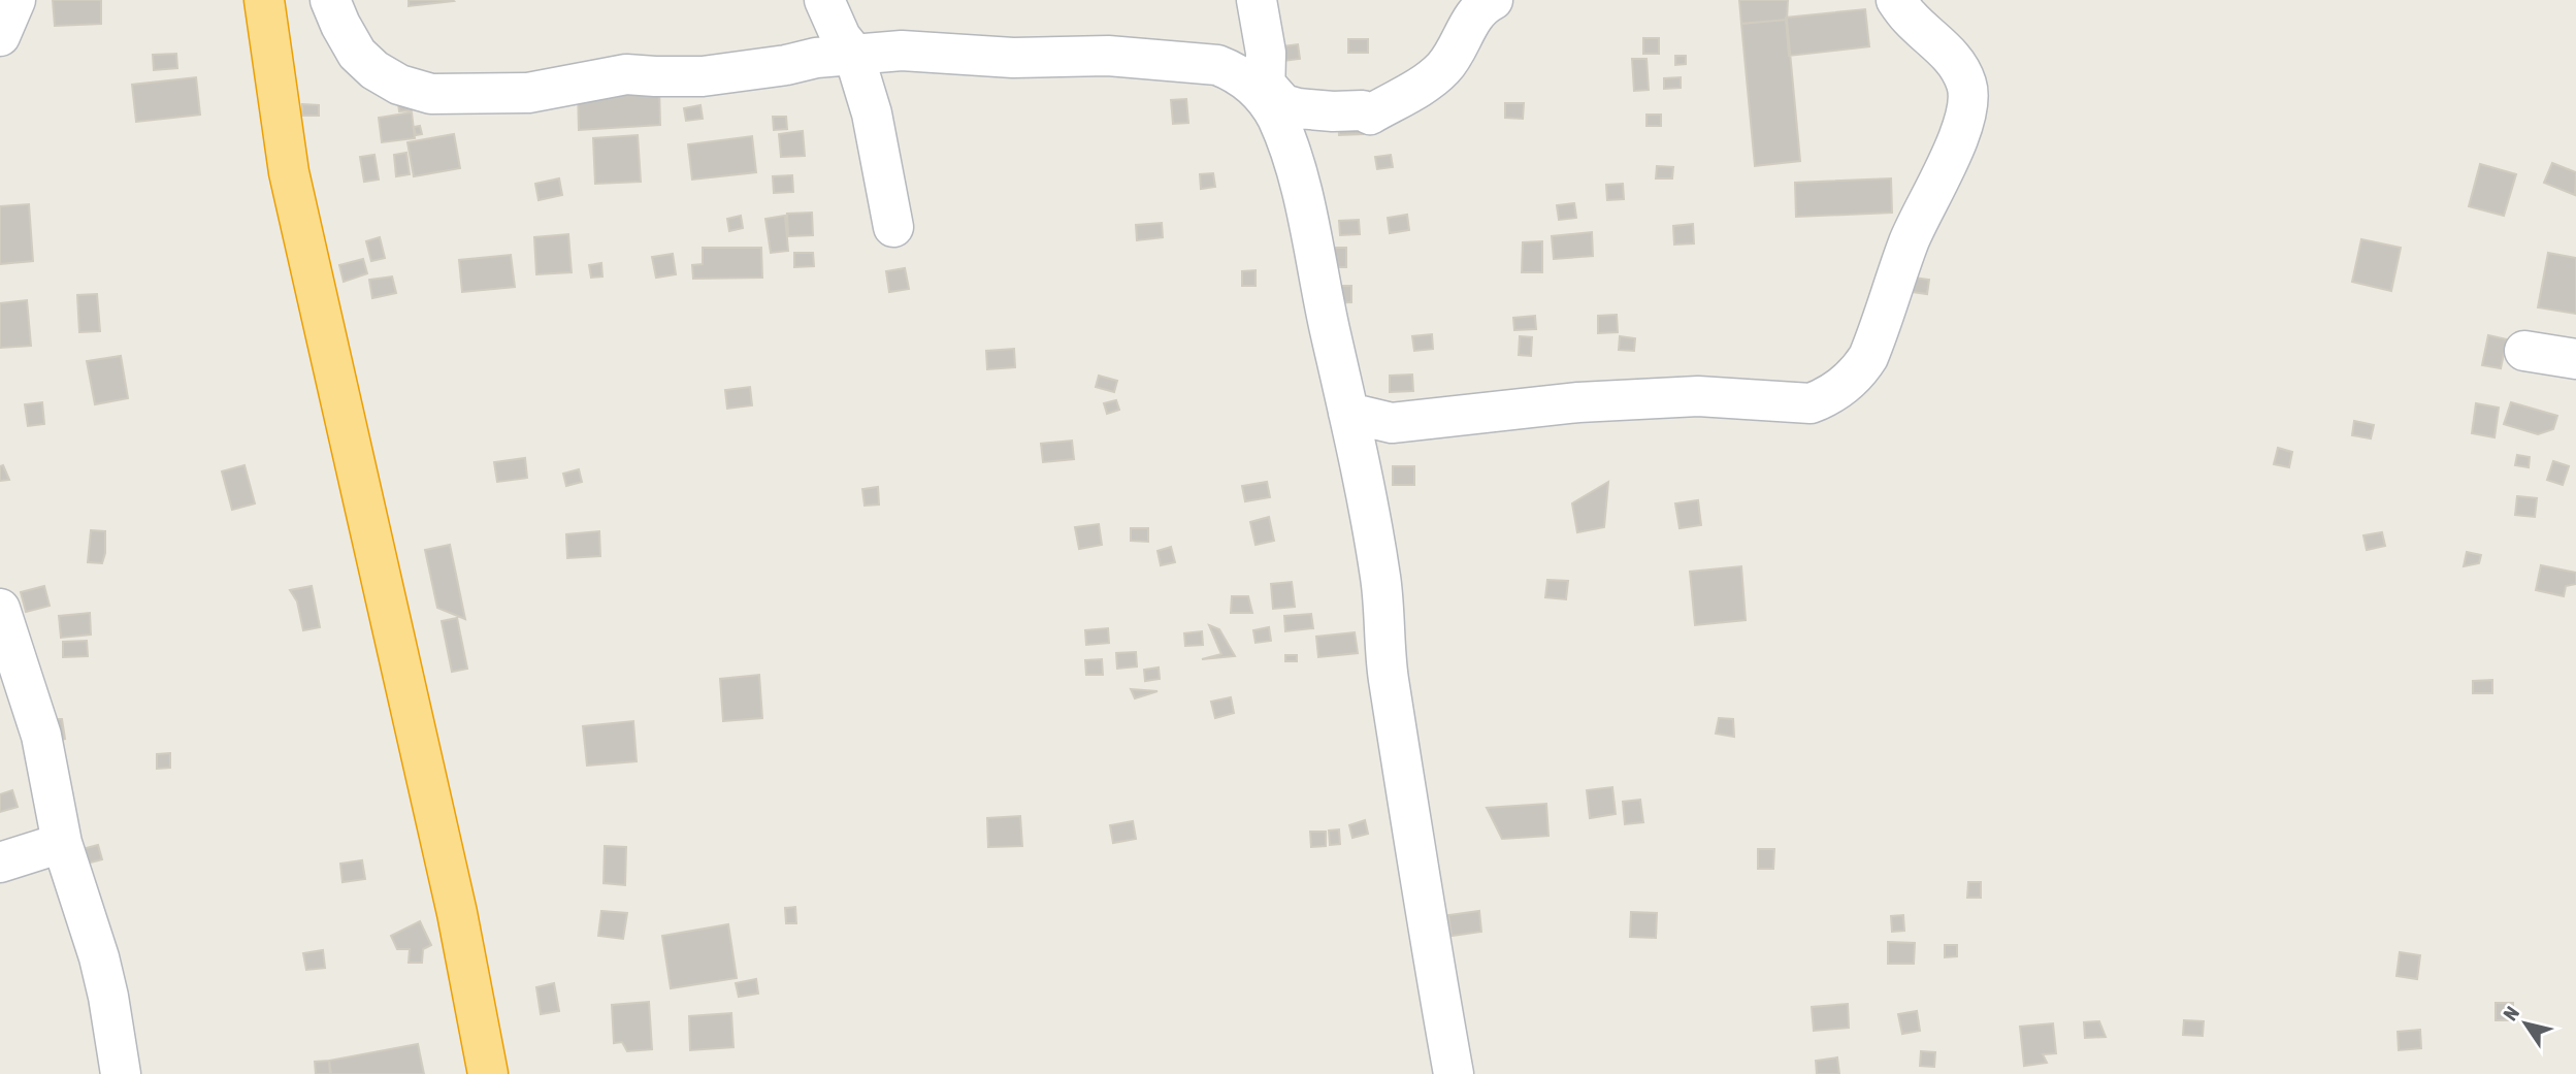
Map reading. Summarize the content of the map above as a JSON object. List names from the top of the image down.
{
  "north": "top left"
}
